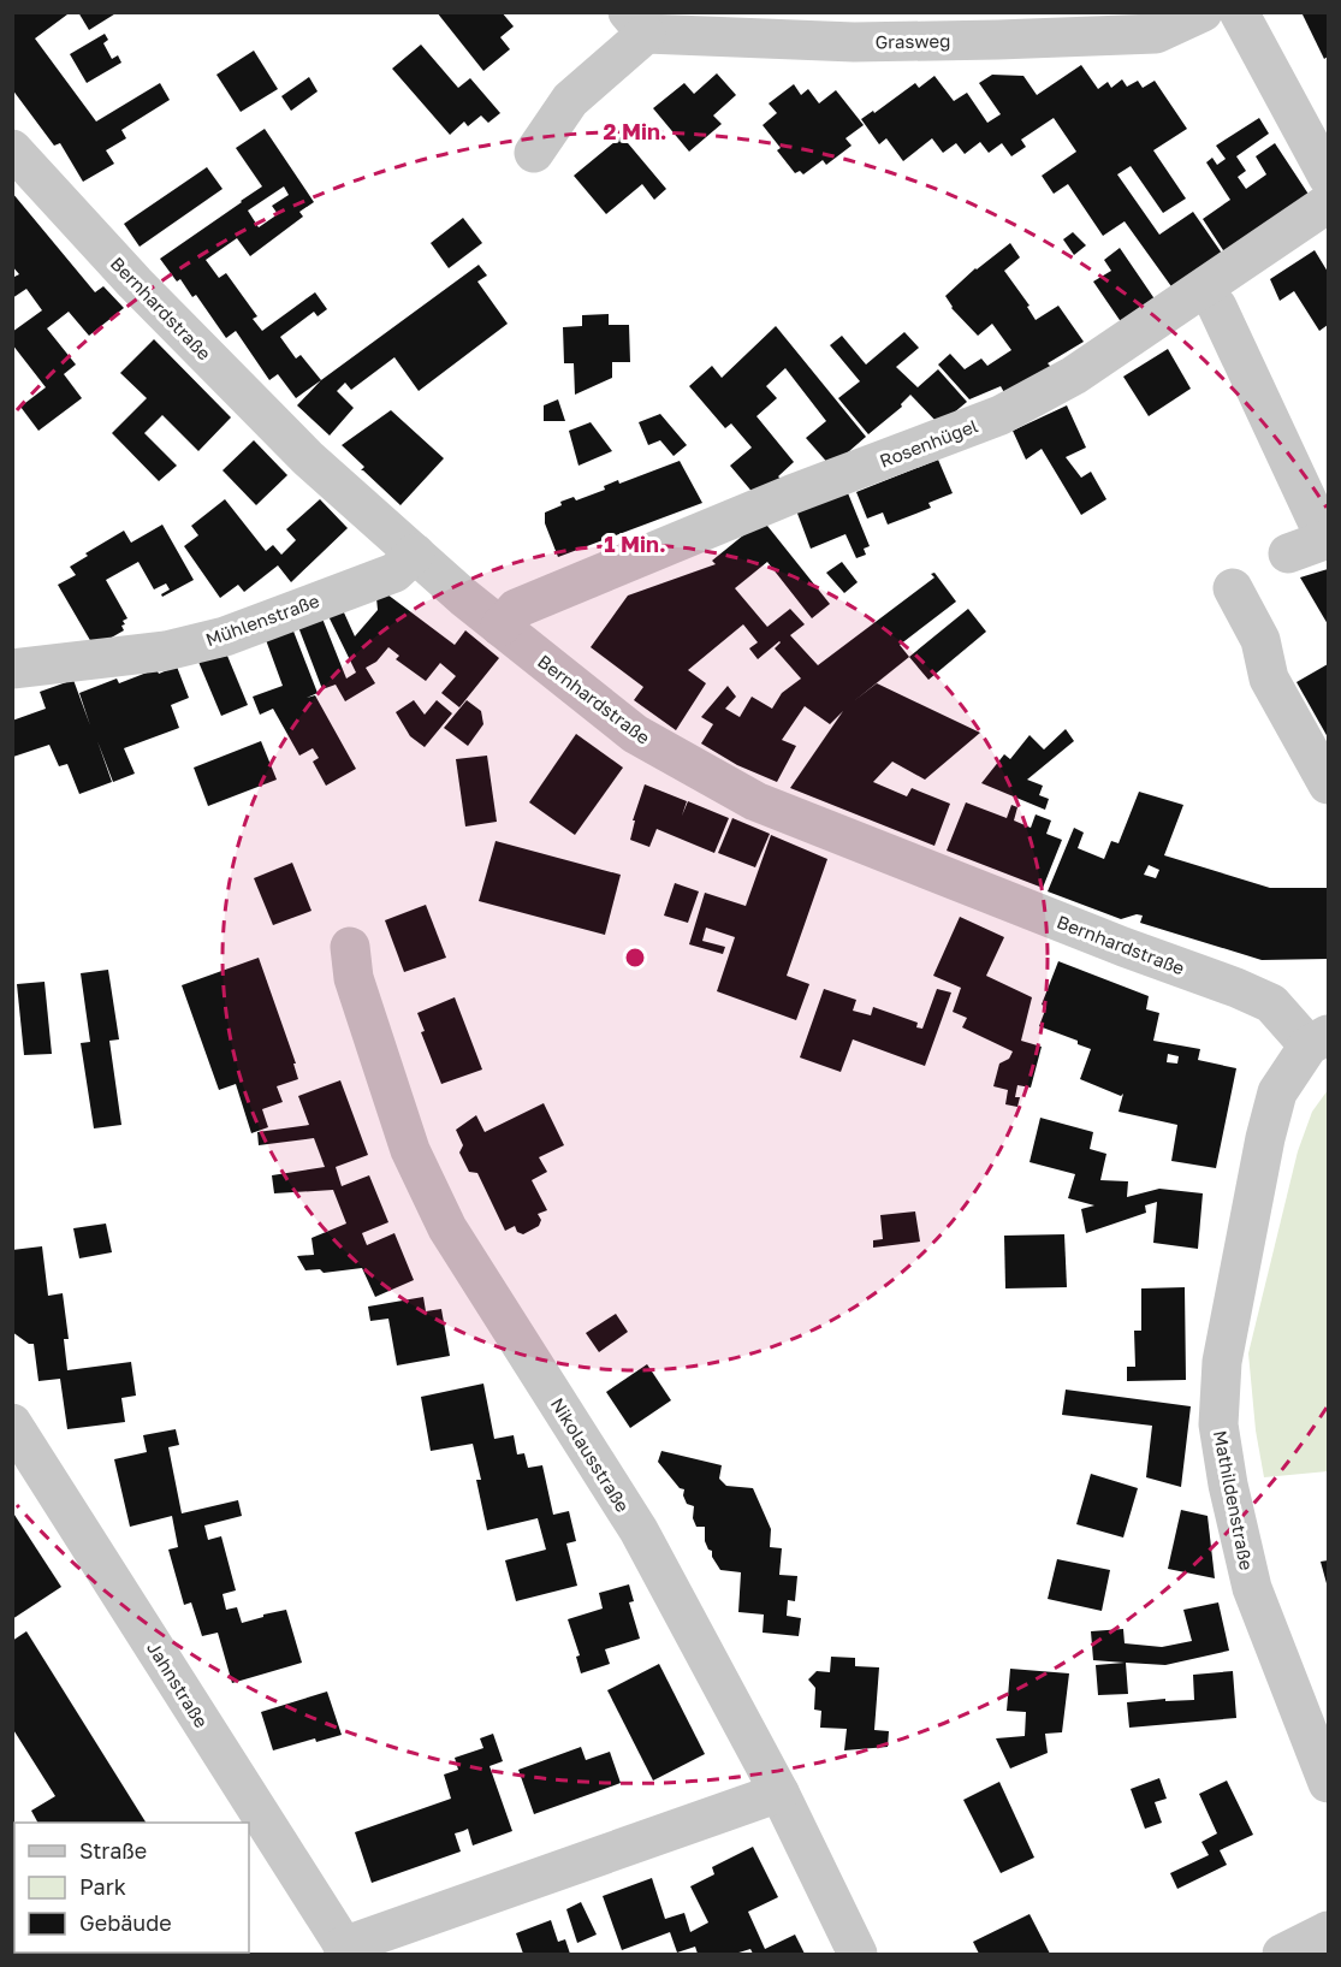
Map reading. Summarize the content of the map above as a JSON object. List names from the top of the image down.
{
  "streets": {
    "street": [
      "Grasweg",
      "Bernhardstraße",
      "Rosenhügel",
      "Mühlenstraße",
      "Nikolausstraße",
      "Mathildenstraße",
      "Jahnstraße"
    ]
  },
  "crossings": [
    ["Bernhardstraße", "Rosenhügel"],
    ["Bernhardstraße", "Mühlenstraße"],
    ["Bernhardstraße", "Mathildenstraße"],
    ["Nikolausstraße", "Jahnstraße"]
  ],
  "legend": ["Straße", "Park", "Gebäude"],
  "rings": ["2 Min.", "1 Min."]
}
